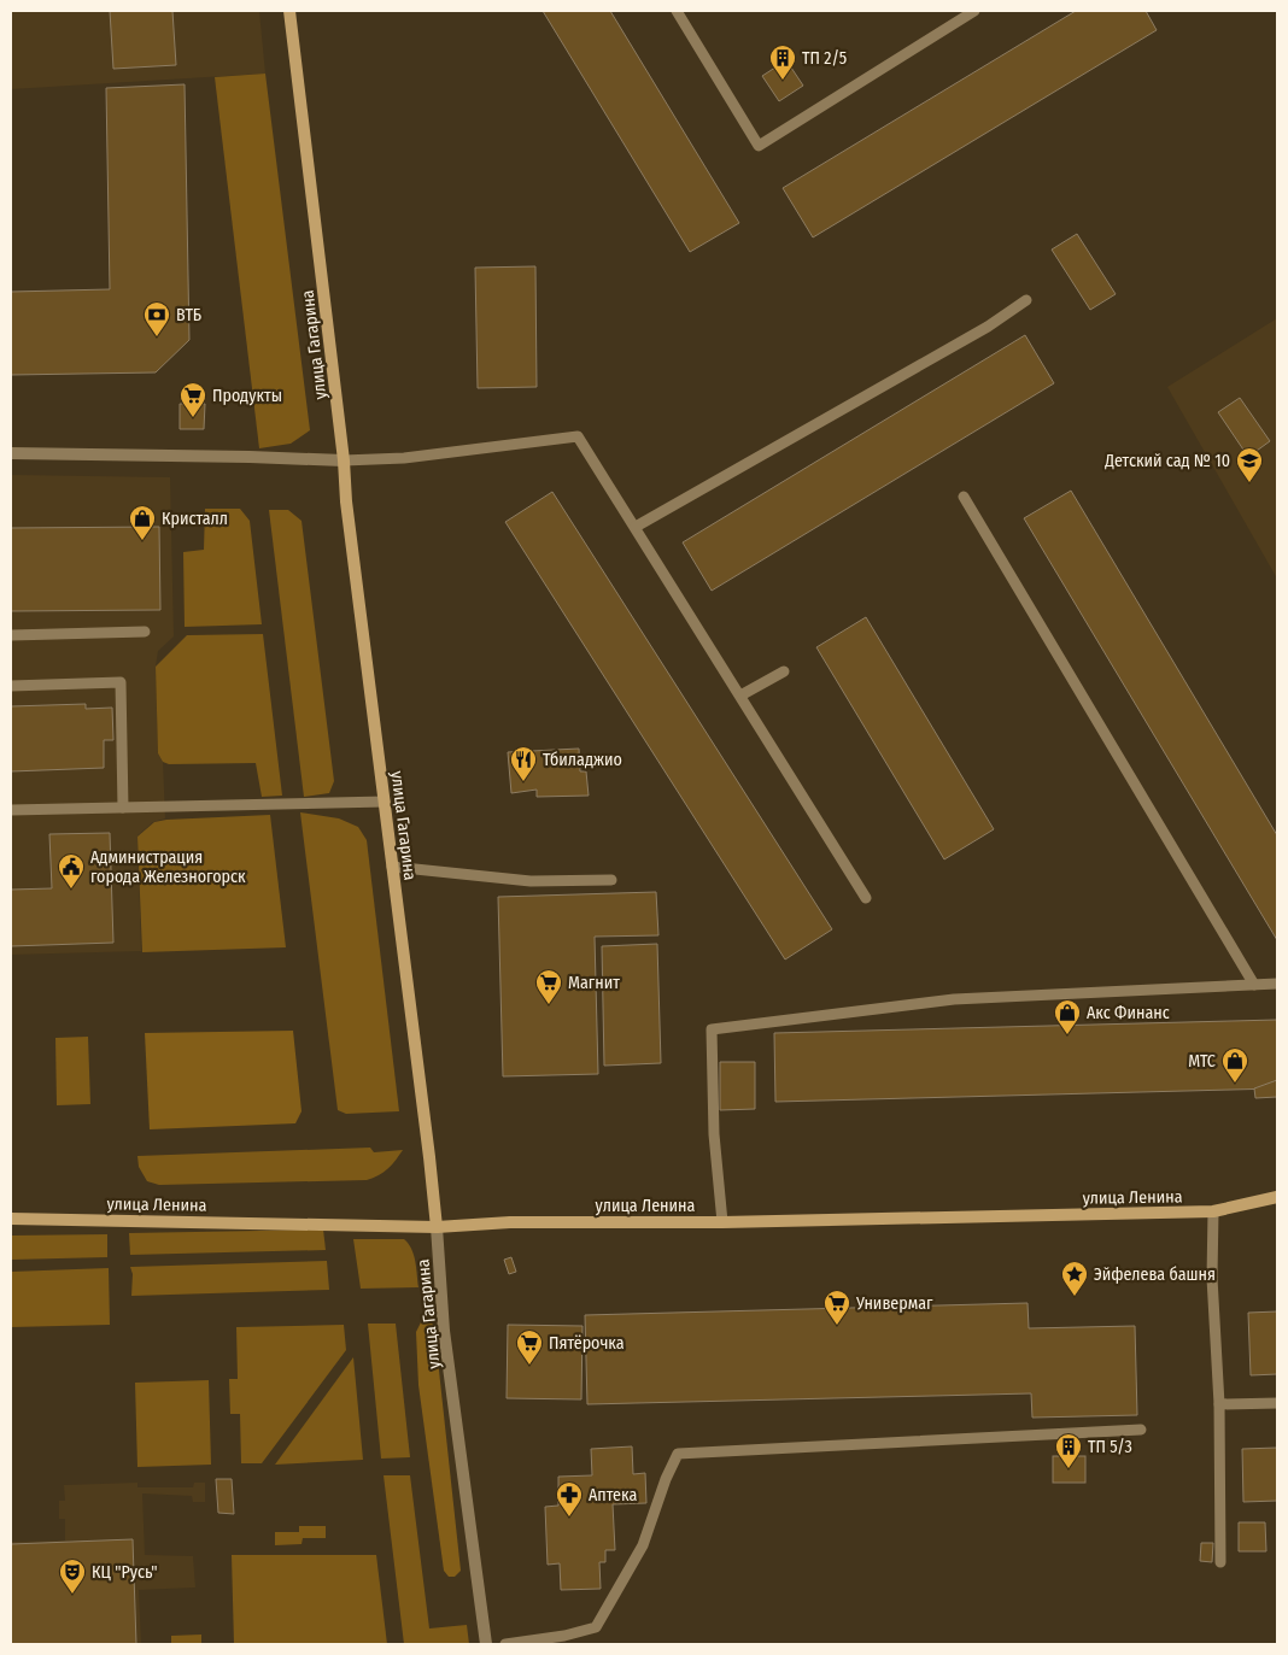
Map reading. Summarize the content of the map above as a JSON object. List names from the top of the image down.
{
  "streets": {
    "main road": ["улица Гагарина", "улица Ленина"]
  },
  "crossings": [
    ["улица Гагарина", "улица Ленина"]
  ],
  "places": {
    "building": ["ТП 2/5", "ТП 5/3"],
    "bank": ["ВТБ"],
    "supermarket": [
      "Продукты",
      "Магнит",
      "Универмаг",
      "Пятёрочка"
    ],
    "school or university": ["Детский сад № 10"],
    "shop": ["Кристалл", "Акс Финанс", "МТС"],
    "restaurant": ["Тбиладжио"],
    "public building": ["Администрация города Железногорск"],
    "place": ["Эйфелева башня"],
    "pharmacy": ["Аптека"],
    "theatre": ["КЦ \"Русь\""]
  }
}
